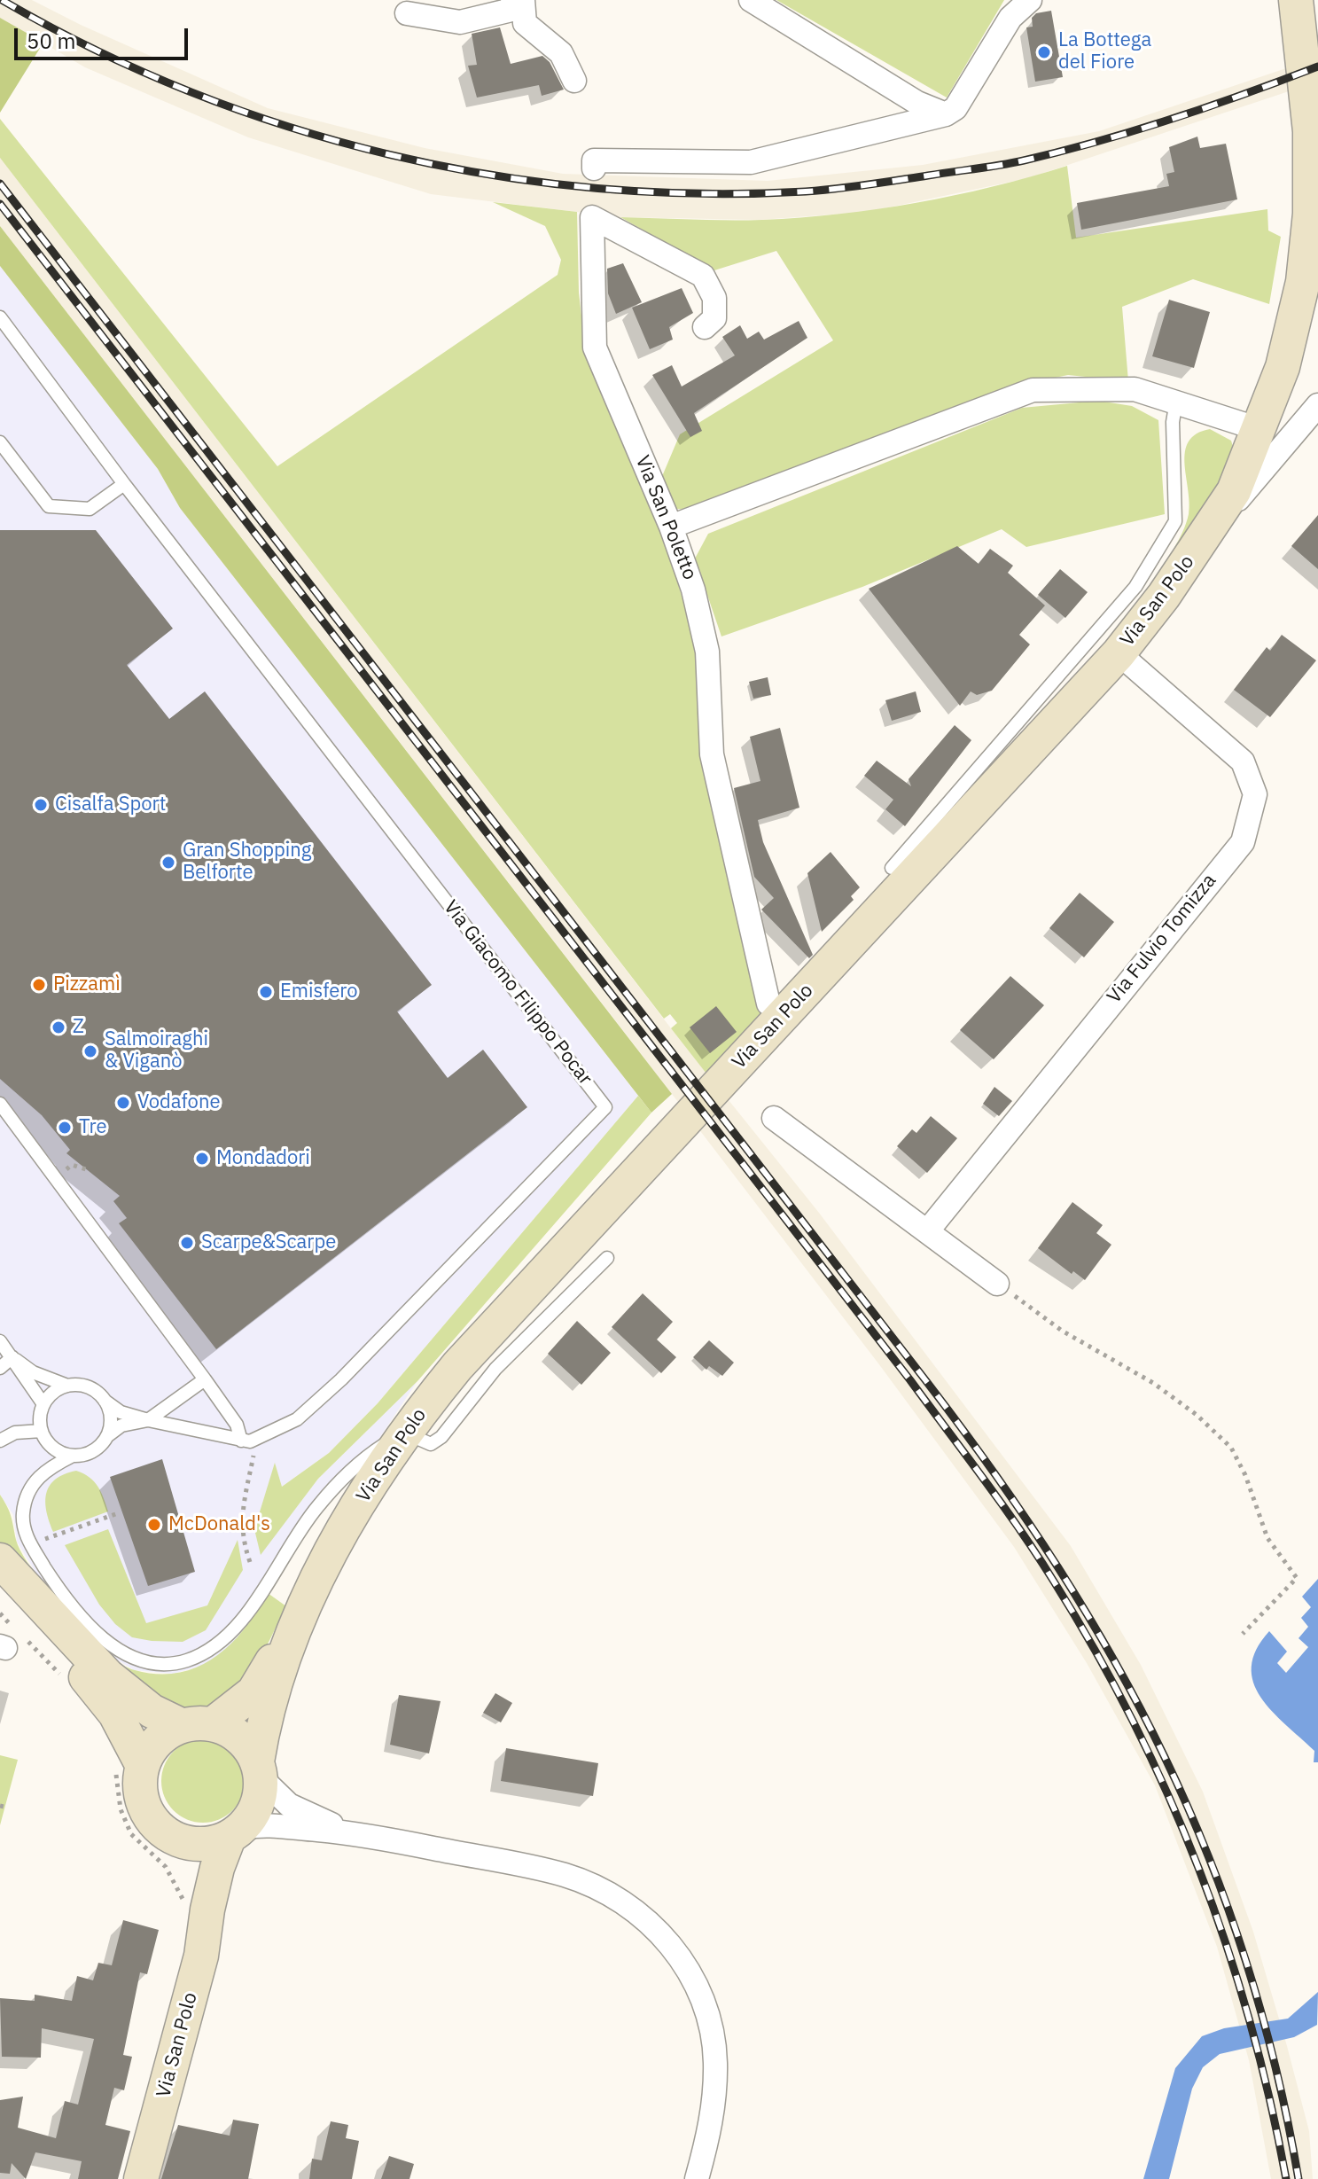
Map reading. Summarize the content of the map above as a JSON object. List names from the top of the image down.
{
  "streets": {
    "main road": ["Via San Polo"],
    "street": ["Via San Poletto", "Via Fulvio Tomizza"],
    "lane": ["Via Giacomo Filippo Pocar"]
  },
  "crossings": [
    ["Via San Polo", "Via Fulvio Tomizza"]
  ],
  "places": [
    "La Bottega del Fiore",
    "Cisalfa Sport",
    "Gran Shopping Belforte",
    "Pizzamì",
    "Emisfero",
    "Z",
    "Salmoiraghi & Viganò",
    "Vodafone",
    "Tre",
    "Mondadori",
    "Scarpe&Scarpe",
    "McDonald's"
  ],
  "scale_bar": "50 m"
}
